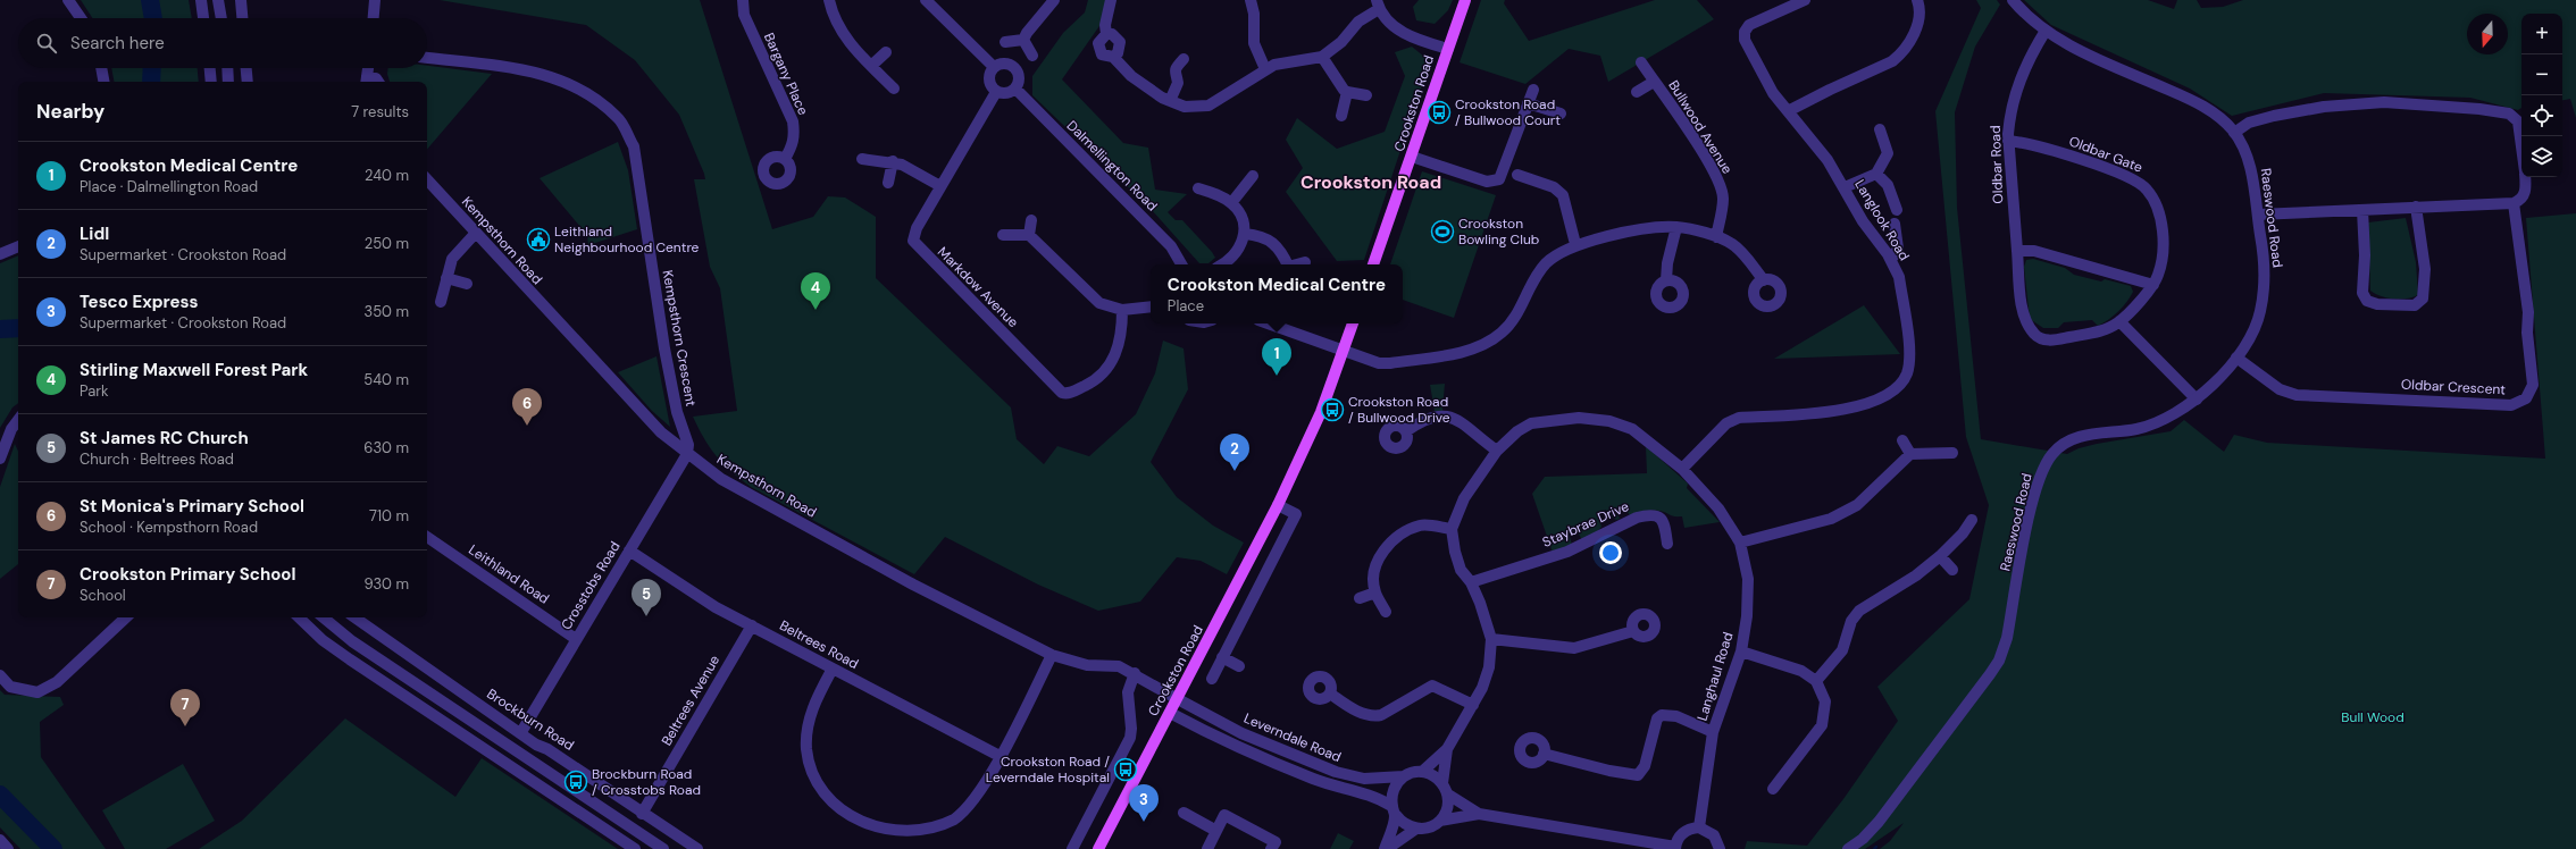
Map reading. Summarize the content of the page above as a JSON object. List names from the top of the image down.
{
  "streets": {
    "main road": ["Crookston Road"],
    "street": [
      "Bargany Place",
      "Bullwood Avenue",
      "Oldbar Gate",
      "Oldbar Road",
      "Dalmellington Road",
      "Raeswood Road",
      "Langlook Road",
      "Kempsthorn Road",
      "Markdow Avenue",
      "Kempsthorn Crescent",
      "Oldbar Crescent",
      "Staybrae Drive",
      "Leithland Road",
      "Crosstobs Road",
      "Beltrees Road",
      "Langhaul Road",
      "Beltrees Avenue",
      "Brockburn Road",
      "Leverndale Road"
    ]
  },
  "crossings": [
    ["Crookston Road", "Kempsthorn Road"],
    ["Crookston Road", "Leverndale Road"],
    ["Oldbar Gate", "Oldbar Road"],
    ["Oldbar Road", "Raeswood Road"],
    ["Dalmellington Road", "Markdow Avenue"],
    ["Raeswood Road", "Oldbar Crescent"],
    ["Langlook Road", "Langhaul Road"],
    ["Kempsthorn Road", "Kempsthorn Crescent"],
    ["Kempsthorn Road", "Crosstobs Road"],
    ["Kempsthorn Road", "Leverndale Road"],
    ["Kempsthorn Crescent", "Crosstobs Road"],
    ["Staybrae Drive", "Langhaul Road"],
    ["Leithland Road", "Crosstobs Road"],
    ["Crosstobs Road", "Beltrees Road"],
    ["Crosstobs Road", "Brockburn Road"],
    ["Beltrees Road", "Beltrees Avenue"],
    ["Langhaul Road", "Leverndale Road"],
    ["Beltrees Avenue", "Brockburn Road"]
  ],
  "districts": ["Crookston Road"],
  "parks": ["Bull Wood"],
  "places": {
    "bus stop": [
      "Crookston Road / Bullwood Court",
      "Crookston Road / Bullwood Drive",
      "Crookston Road / Leverndale Hospital",
      "Brockburn Road / Crosstobs Road"
    ],
    "sports": ["Crookston Bowling Club"],
    "public building": ["Leithland Neighbourhood Centre"]
  },
  "north": "bottom",
  "page": {
    "map_buttons": ["+", "−"],
    "search": "Search here",
    "heading": ["Nearby", "7 results"],
    "list": [
      {
        "mark": "1",
        "name": "Crookston Medical Centre",
        "note": "Place · Dalmellington Road",
        "value": "240 m"
      },
      {
        "mark": "2",
        "name": "Lidl",
        "note": "Supermarket · Crookston Road",
        "value": "250 m"
      },
      {
        "mark": "3",
        "name": "Tesco Express",
        "note": "Supermarket · Crookston Road",
        "value": "350 m"
      },
      {
        "mark": "4",
        "name": "Stirling Maxwell Forest Park",
        "note": "Park",
        "value": "540 m"
      },
      {
        "mark": "5",
        "name": "St James RC Church",
        "note": "Church · Beltrees Road",
        "value": "630 m"
      },
      {
        "mark": "6",
        "name": "St Monica's Primary School",
        "note": "School · Kempsthorn Road",
        "value": "710 m"
      },
      {
        "mark": "7",
        "name": "Crookston Primary School",
        "note": "School",
        "value": "930 m"
      }
    ],
    "popup": ["Crookston Medical Centre", "Place"],
    "pins": [
      "4",
      "1",
      "6",
      "2",
      "5",
      "7",
      "3"
    ]
  }
}
